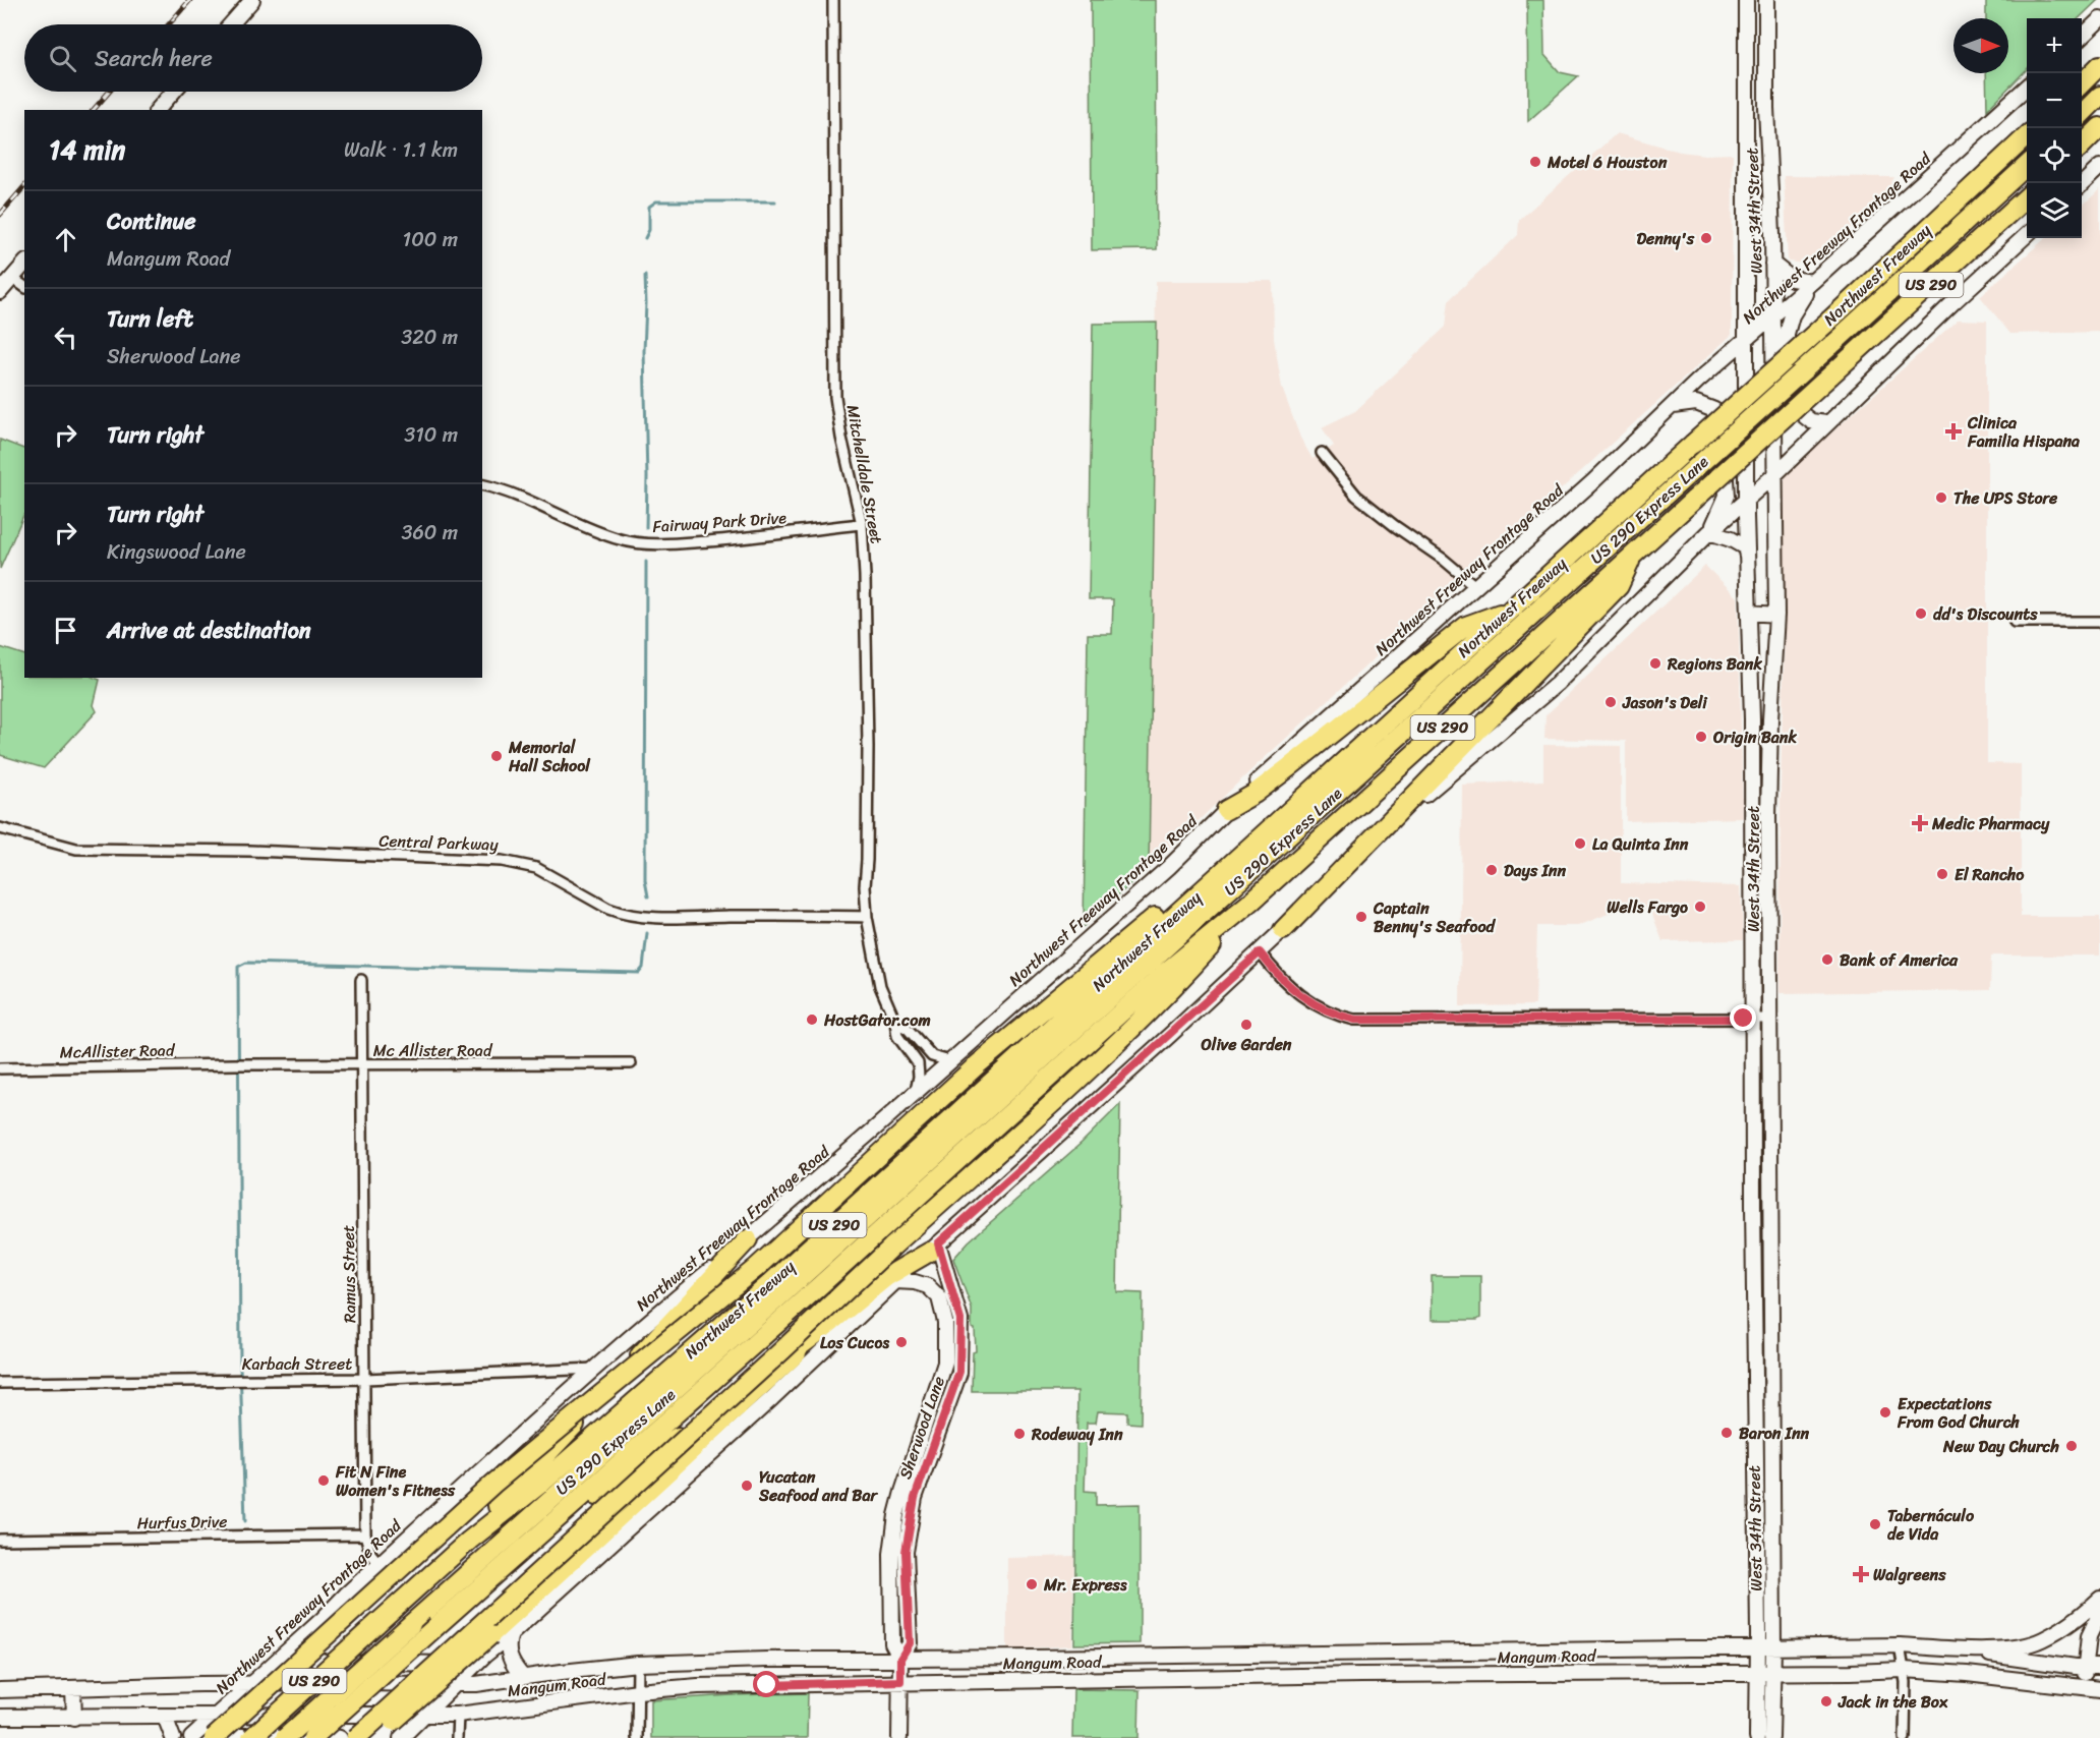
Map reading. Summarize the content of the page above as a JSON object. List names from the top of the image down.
{
  "streets": {
    "highway": ["Northwest Freeway", "US 290", "US 290 Express Lane"],
    "main road": [
      "West 34th Street",
      "Northwest Freeway Frontage Road",
      "Sherwood Lane",
      "Mangum Road"
    ],
    "street": [
      "Mitchelldale Street",
      "Fairway Park Drive",
      "Central Parkway",
      "Mc Allister Road",
      "McAllister Road",
      "Ramus Street",
      "Karbach Street",
      "Hurfus Drive"
    ]
  },
  "crossings": [
    ["West 34th Street", "Northwest Freeway Frontage Road"],
    ["West 34th Street", "Mangum Road"],
    ["Northwest Freeway Frontage Road", "Mitchelldale Street"],
    ["Northwest Freeway Frontage Road", "Ramus Street"],
    ["Northwest Freeway Frontage Road", "Karbach Street"],
    ["Northwest Freeway Frontage Road", "Mangum Road"],
    ["Mitchelldale Street", "Fairway Park Drive"],
    ["Mitchelldale Street", "Central Parkway"],
    ["Mc Allister Road", "McAllister Road"],
    ["Mc Allister Road", "Ramus Street"],
    ["Ramus Street", "Karbach Street"],
    ["Ramus Street", "Hurfus Drive"],
    ["Sherwood Lane", "Mangum Road"]
  ],
  "places": {
    "other": [
      "Motel 6 Houston",
      "Denny's",
      "The UPS Store",
      "dd's Discounts",
      "Regions Bank",
      "Jason's Deli",
      "Origin Bank",
      "Memorial Hall School",
      "La Quinta Inn",
      "Days Inn",
      "El Rancho",
      "Wells Fargo",
      "Captain Benny's Seafood",
      "Bank of America",
      "HostGator.com",
      "Olive Garden",
      "Los Cucos",
      "Expectations From God Church",
      "Baron Inn",
      "Rodeway Inn",
      "New Day Church",
      "Fit N Fine Women's Fitness",
      "Yucatan Seafood and Bar",
      "Tabernáculo de Vida",
      "Mr. Express",
      "Jack in the Box"
    ],
    "health": ["Clinica Familia Hispana", "Medic Pharmacy", "Walgreens"]
  },
  "north": "right",
  "page": {
    "map_buttons": ["+", "−"],
    "search": "Search here",
    "heading": ["14 min", "Walk · 1.1 km"],
    "list": [
      ["Continue", "Mangum Road", "100 m"],
      ["Turn left", "Sherwood Lane", "320 m"],
      ["Turn right", "310 m"],
      ["Turn right", "Kingswood Lane", "360 m"],
      "Arrive at destination"
    ]
  }
}
